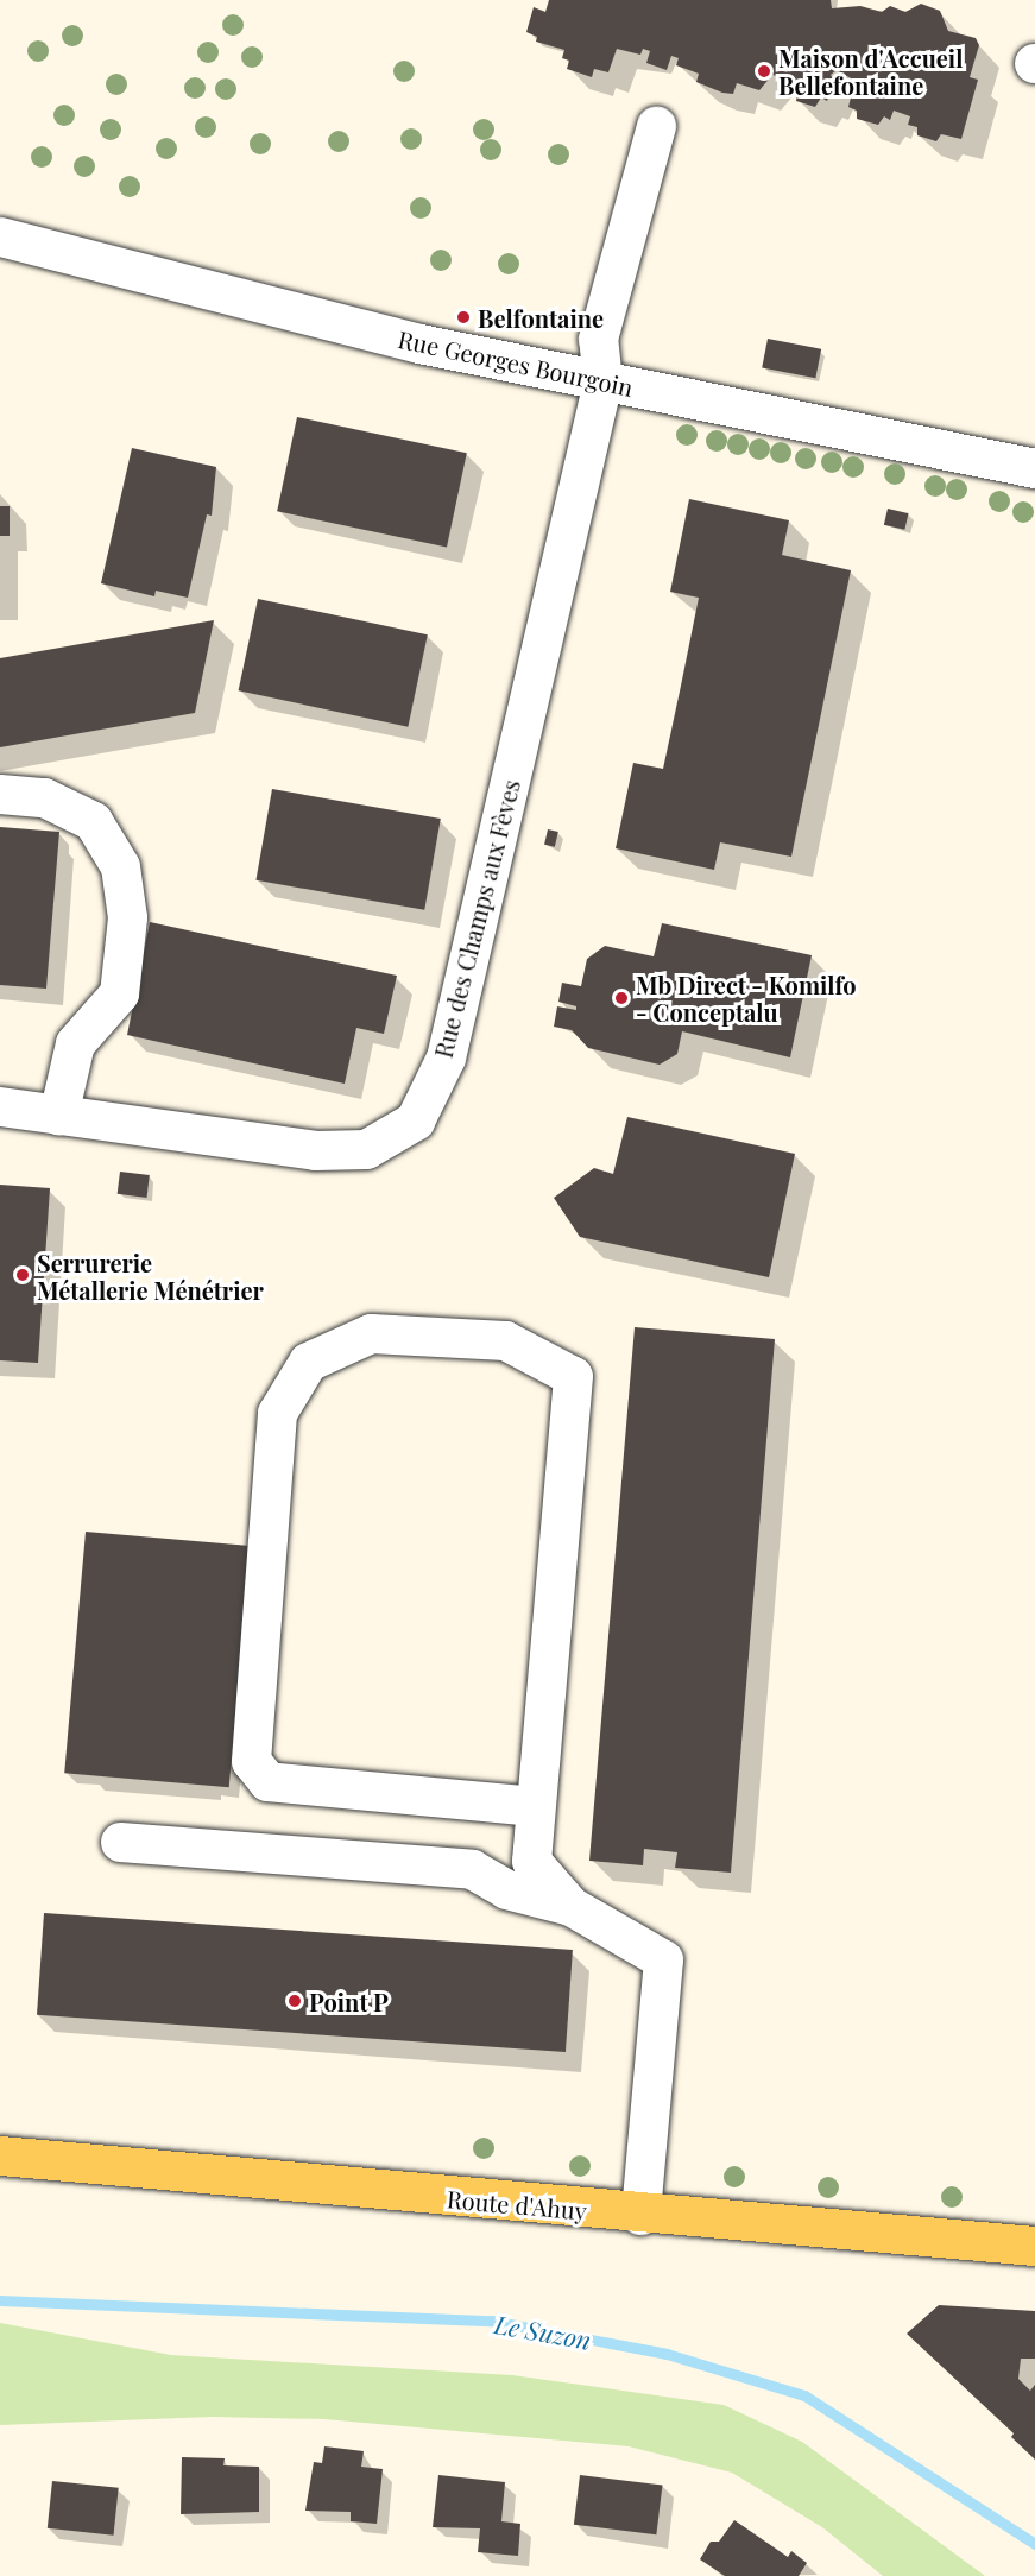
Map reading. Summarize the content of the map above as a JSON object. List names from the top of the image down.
{
  "streets": {
    "main road": ["Route d'Ahuy"],
    "street": ["Rue Georges Bourgoin", "Rue des Champs aux Fèves"]
  },
  "crossings": [
    ["Rue Georges Bourgoin", "Rue des Champs aux Fèves"]
  ],
  "water": ["Le Suzon"],
  "places": [
    "Maison d'Accueil Bellefontaine",
    "Belfontaine",
    "Mb Direct - Komilfo - Conceptalu",
    "Serrurerie Métallerie Ménétrier",
    "Point P"
  ]
}
